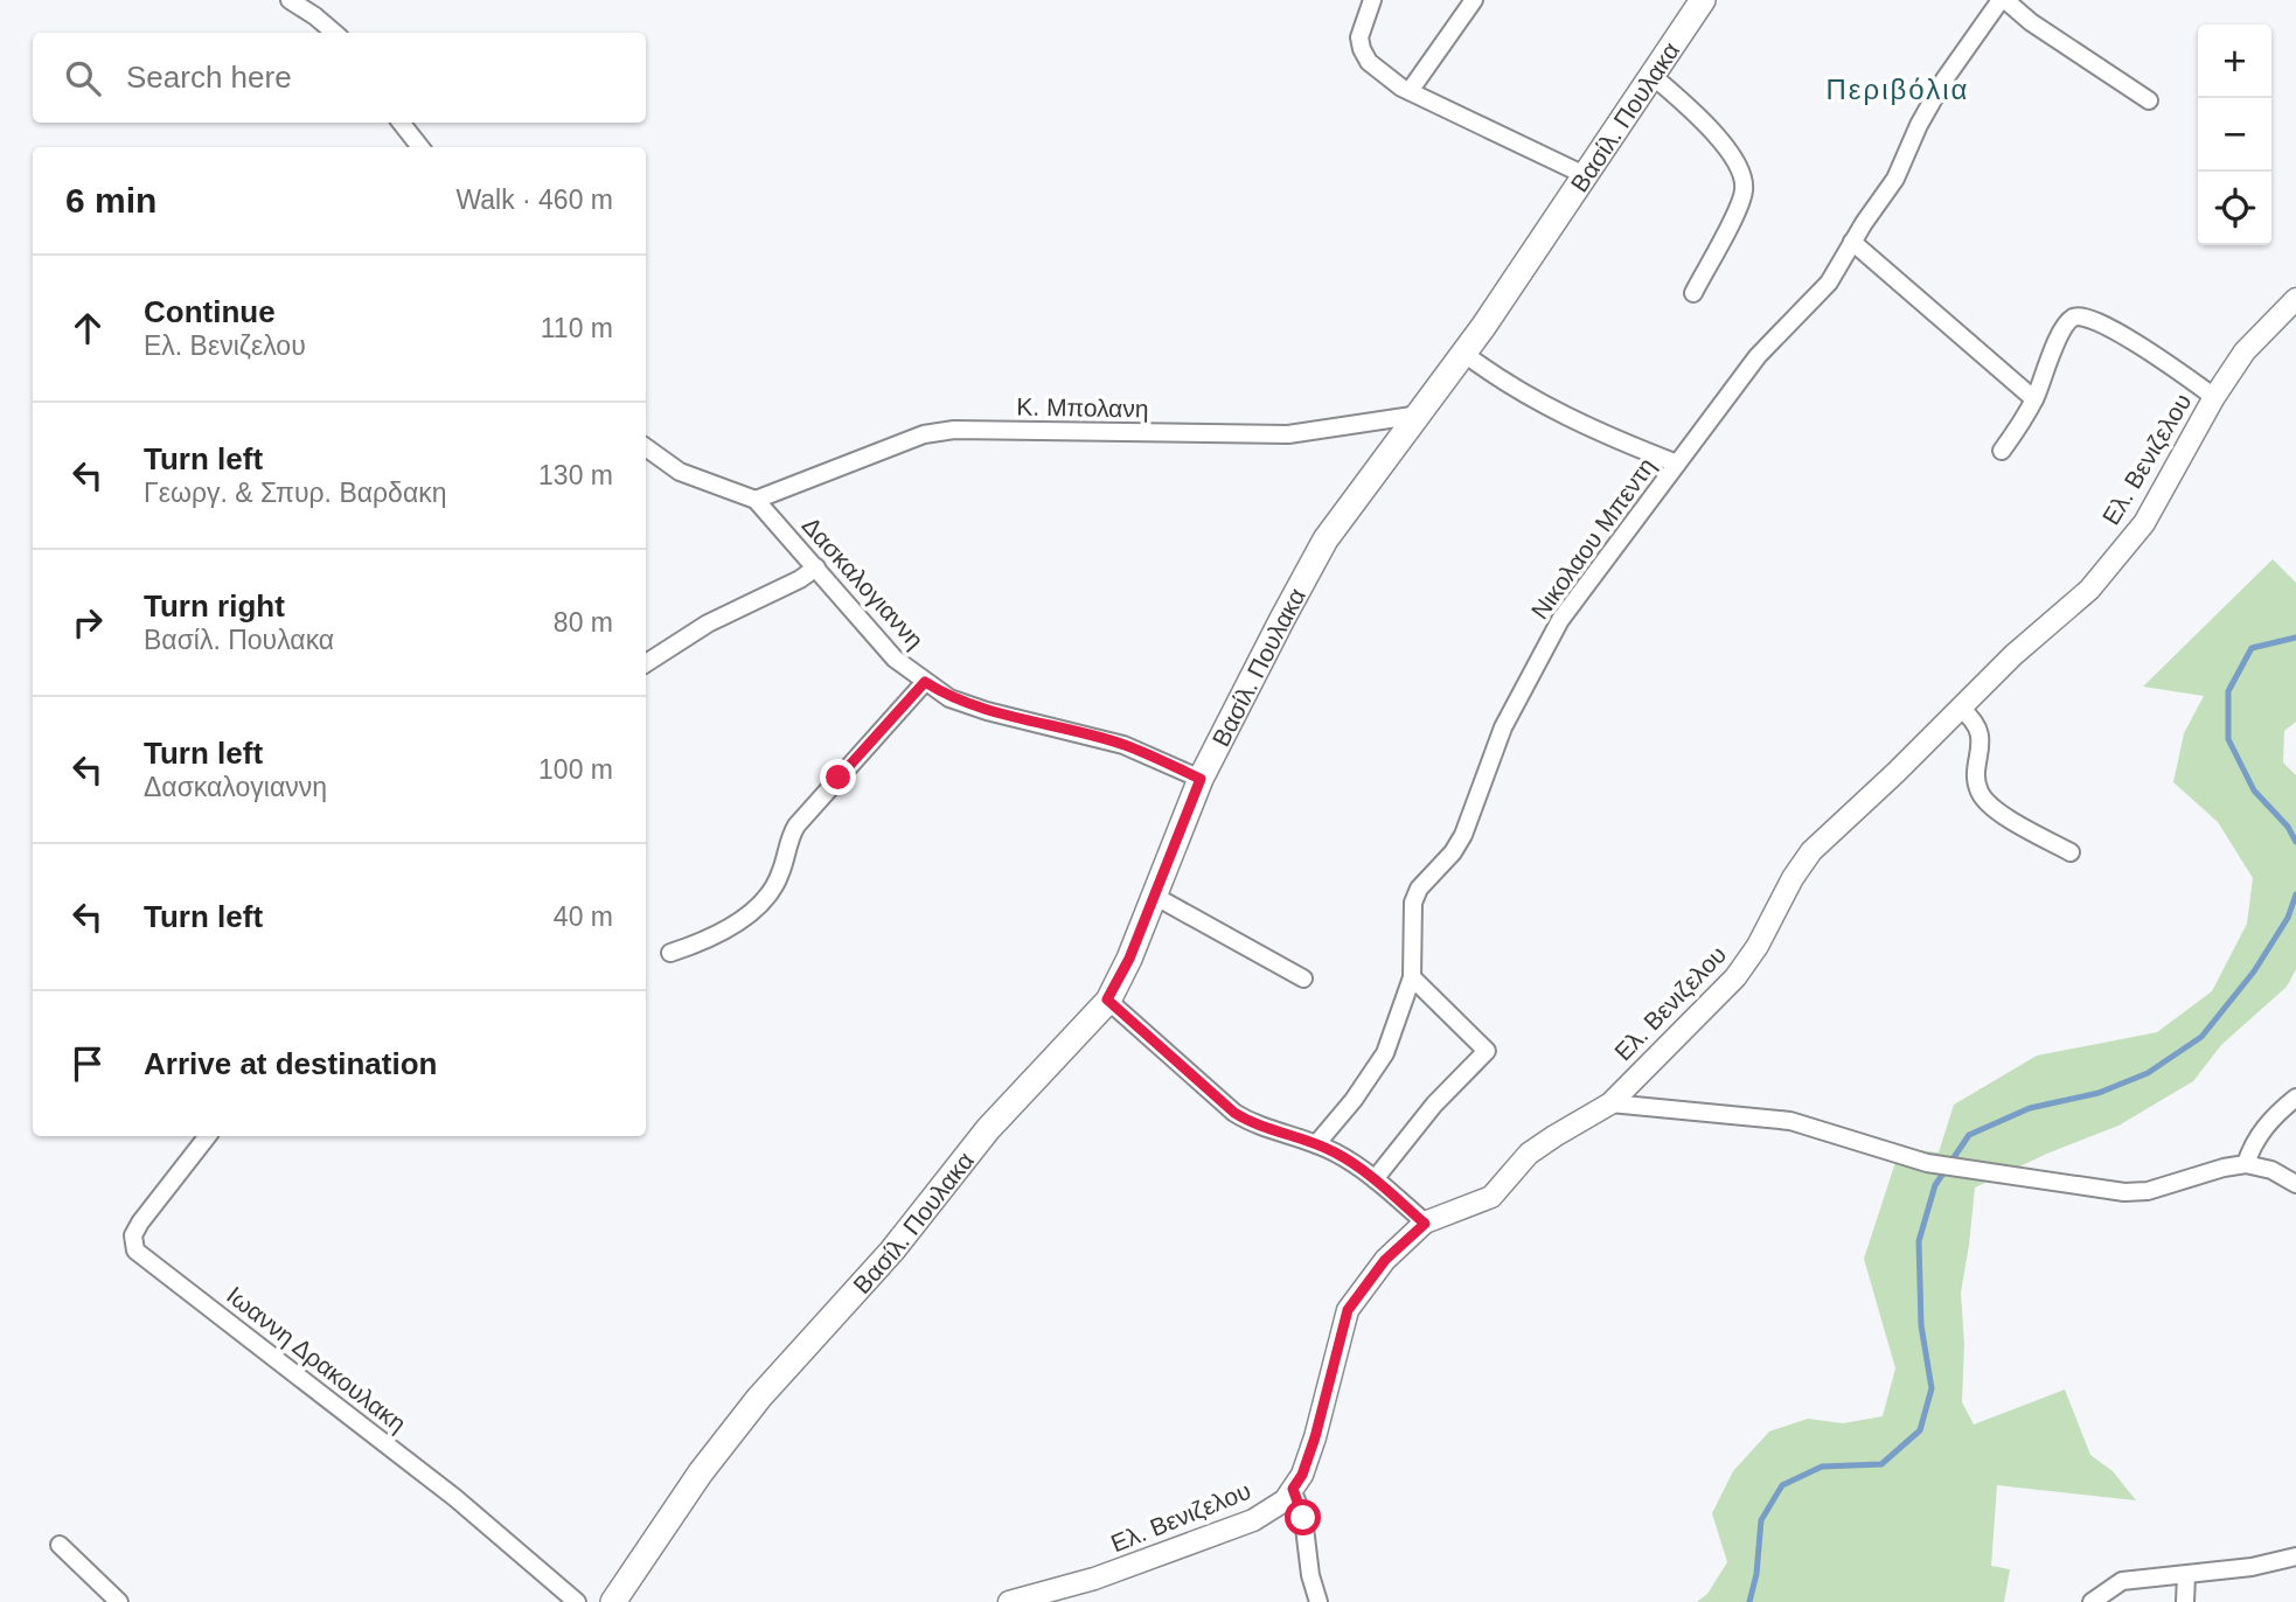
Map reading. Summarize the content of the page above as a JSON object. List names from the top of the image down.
{
  "streets": {
    "main road": ["Βασίλ. Πουλακα"],
    "street": [
      "Κ. Μπολανη",
      "Ελ. Βενιζελου",
      "Νικολαου Μπεντη",
      "Δασκαλογιαννη",
      "Ιωαννη Δρακουλακη"
    ]
  },
  "crossings": [
    ["Βασίλ. Πουλακα", "Κ. Μπολανη"],
    ["Βασίλ. Πουλακα", "Δασκαλογιαννη"],
    ["Κ. Μπολανη", "Δασκαλογιαννη"]
  ],
  "districts": ["Περιβόλια"],
  "page": {
    "map_buttons": ["+", "−"],
    "search": "Search here",
    "heading": ["6 min", "Walk · 460 m"],
    "list": [
      ["Continue", "Ελ. Βενιζελου", "110 m"],
      ["Turn left", "Γεωργ. & Σπυρ. Βαρδακη", "130 m"],
      ["Turn right", "Βασίλ. Πουλακα", "80 m"],
      ["Turn left", "Δασκαλογιαννη", "100 m"],
      ["Turn left", "40 m"],
      "Arrive at destination"
    ]
  }
}
